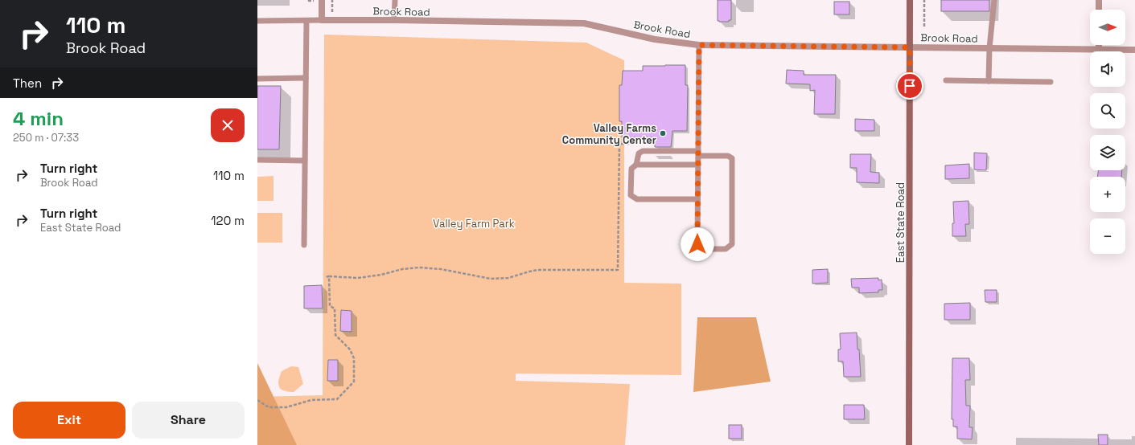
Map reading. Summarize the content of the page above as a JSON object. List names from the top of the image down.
{
  "streets": {
    "street": ["Brook Road", "East State Road"]
  },
  "crossings": [
    ["Brook Road", "East State Road"]
  ],
  "parks": ["Valley Farm Park"],
  "places": ["Valley Farms Community Center"],
  "north": "right",
  "page": {
    "turn": ["110 m", "Brook Road"],
    "map_buttons": ["+", "−"],
    "then": "Then",
    "heading": ["4 min", "250 m · 07:33"],
    "list": [
      {
        "name": "Turn right",
        "note": "Brook Road",
        "value": "110 m"
      },
      {
        "name": "Turn right",
        "note": "East State Road",
        "value": "120 m"
      }
    ],
    "buttons": ["Exit", "Share"]
  }
}
